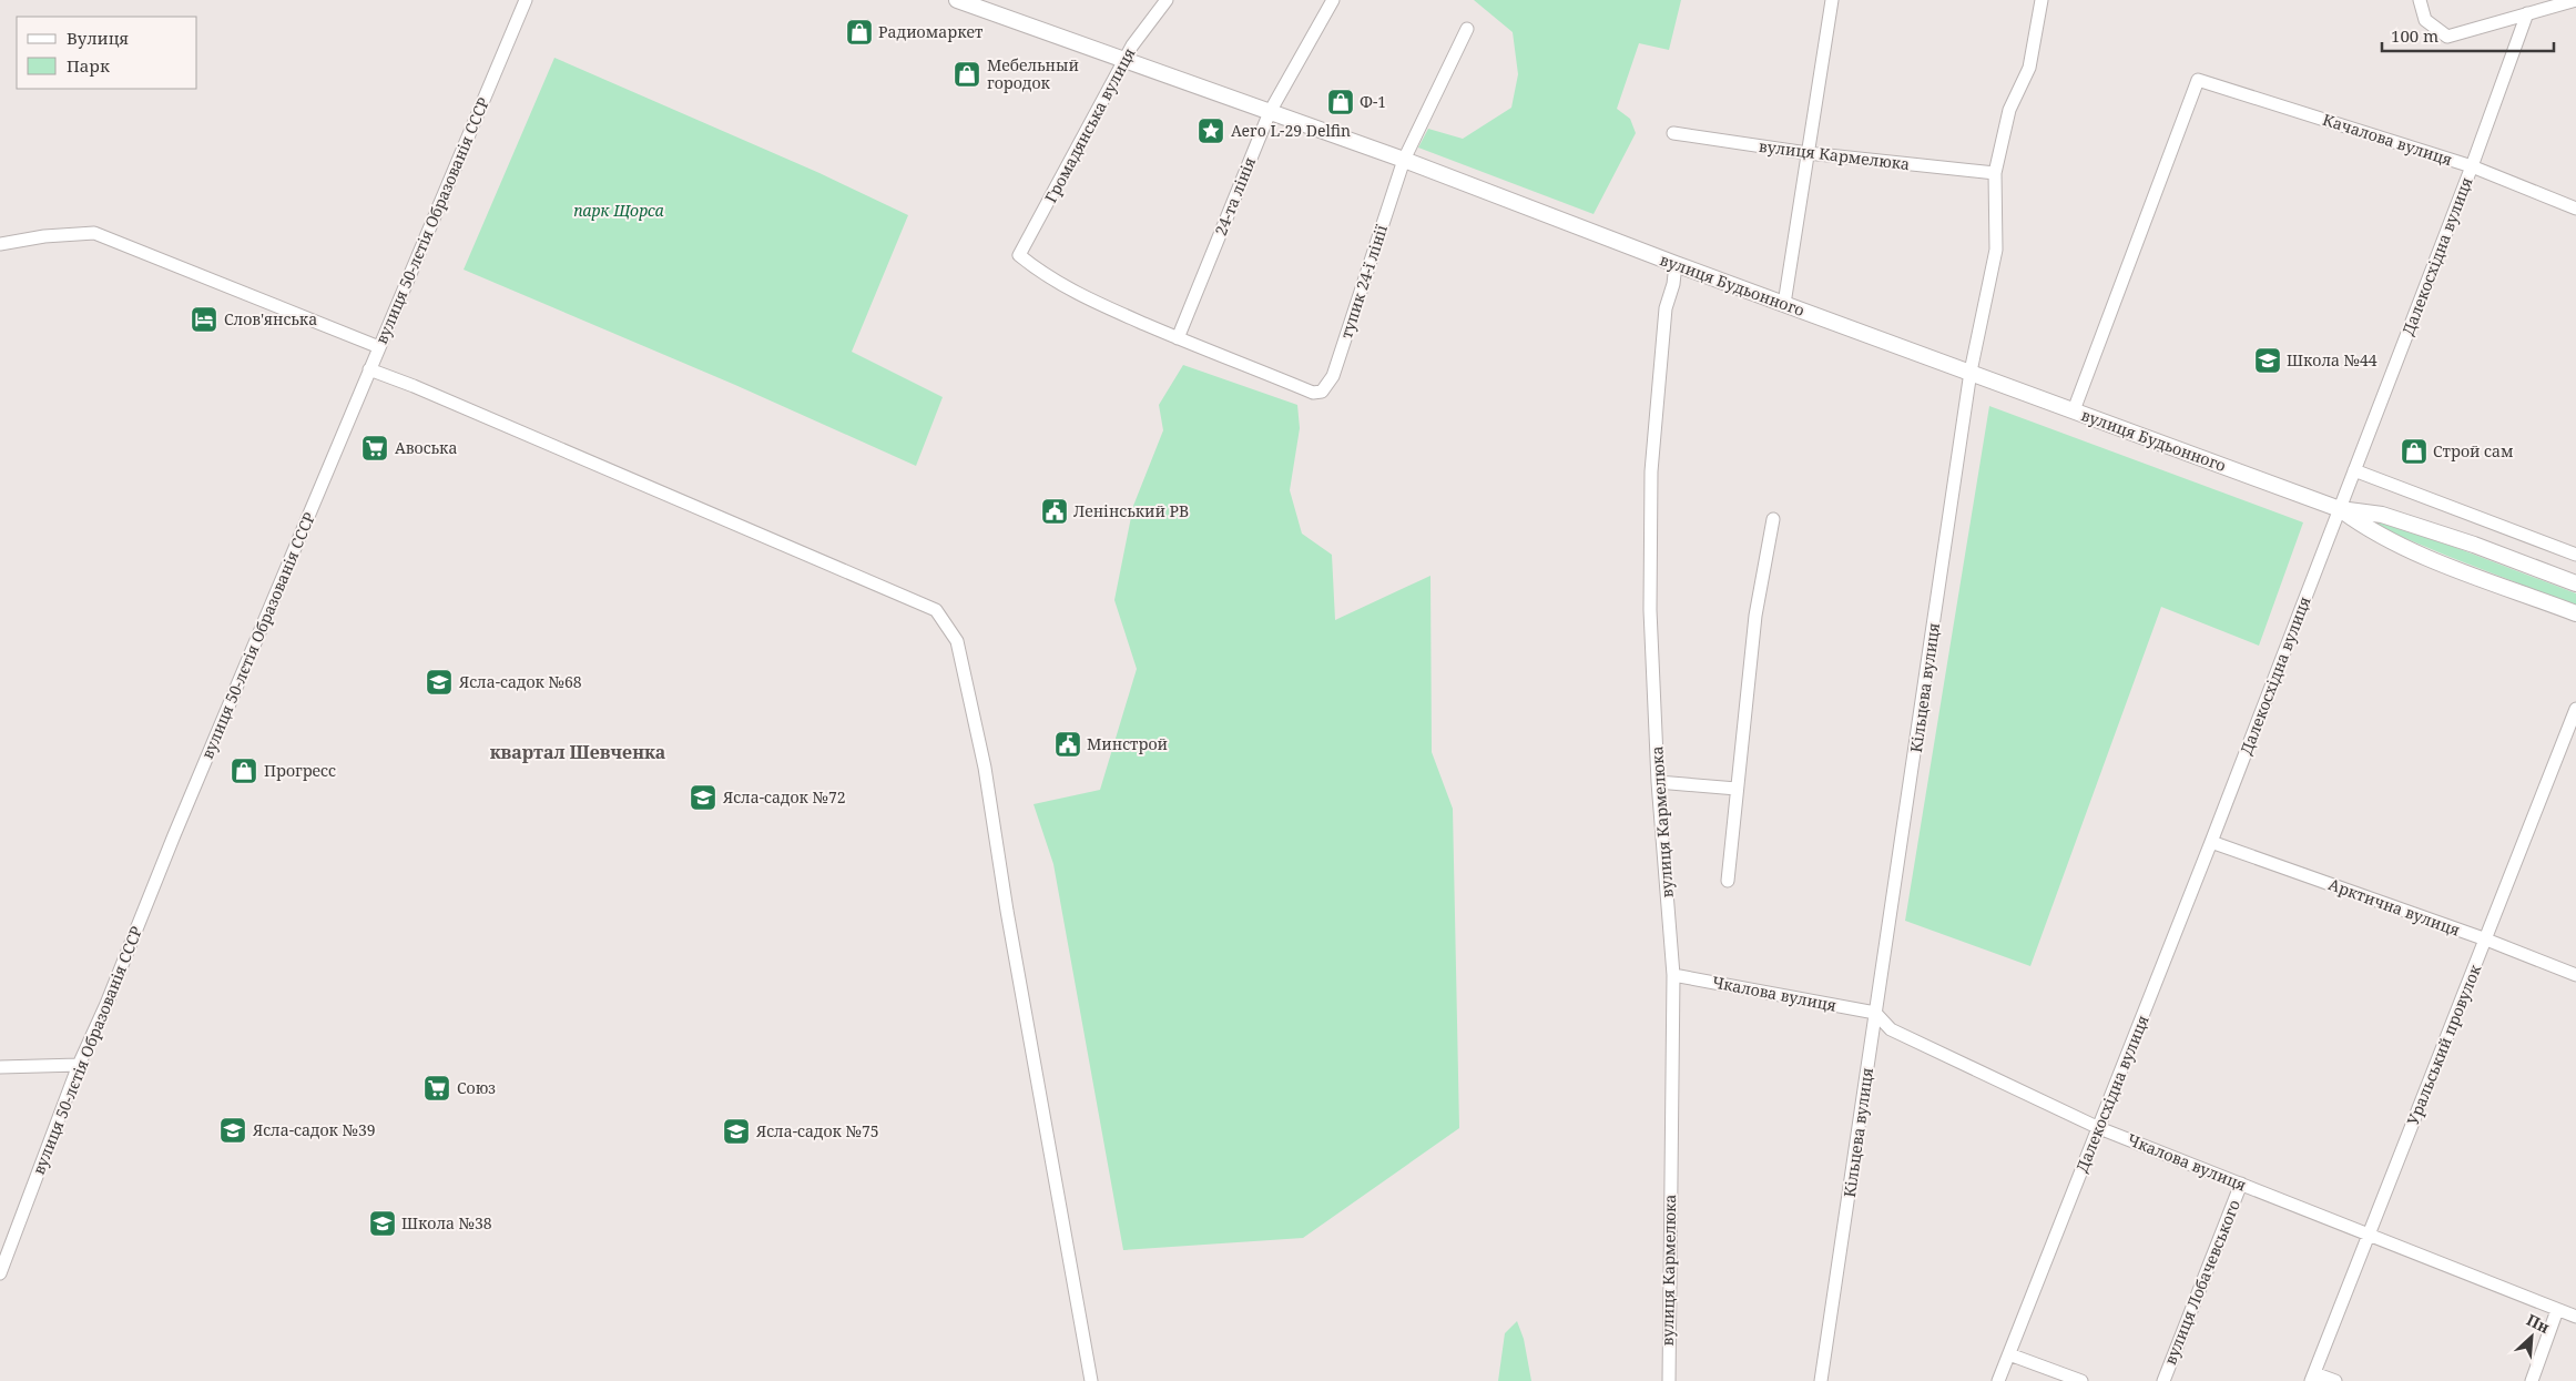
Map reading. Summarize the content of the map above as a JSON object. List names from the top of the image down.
{
  "streets": {
    "main road": ["вулиця Будьонного"],
    "street": [
      "Громадянська вулиця",
      "Качалова вулиця",
      "вулиця Кармелюка",
      "24-та лінія",
      "вулиця 50-лєтія Образованія СССР",
      "Далекосхідна вулиця",
      "тупик 24-ї лінії",
      "Кільцева вулиця",
      "Арктична вулиця",
      "Чкалова вулиця",
      "Уральський провулок",
      "вулиця Лобачевського"
    ]
  },
  "crossings": [
    ["Громадянська вулиця", "24-та лінія"],
    ["Громадянська вулиця", "тупик 24-ї лінії"],
    ["Громадянська вулиця", "вулиця Будьонного"],
    ["Качалова вулиця", "Далекосхідна вулиця"],
    ["Качалова вулиця", "вулиця Будьонного"],
    ["вулиця Кармелюка", "вулиця Будьонного"],
    ["вулиця Кармелюка", "Кільцева вулиця"],
    ["вулиця Кармелюка", "Чкалова вулиця"],
    ["24-та лінія", "тупик 24-ї лінії"],
    ["24-та лінія", "вулиця Будьонного"],
    ["Далекосхідна вулиця", "вулиця Будьонного"],
    ["Далекосхідна вулиця", "Арктична вулиця"],
    ["Далекосхідна вулиця", "Чкалова вулиця"],
    ["тупик 24-ї лінії", "вулиця Будьонного"],
    ["вулиця Будьонного", "Кільцева вулиця"],
    ["Кільцева вулиця", "Чкалова вулиця"],
    ["Арктична вулиця", "Уральський провулок"],
    ["Чкалова вулиця", "Уральський провулок"],
    ["Чкалова вулиця", "вулиця Лобачевського"]
  ],
  "districts": ["квартал Шевченка"],
  "parks": ["парк Щорса"],
  "places": {
    "shop": [
      "Радиомаркет",
      "Мебельный городок",
      "Ф-1",
      "Строй сам",
      "Прогресс"
    ],
    "place": ["Aero L-29 Delfin"],
    "hotel": ["Слов'янська"],
    "school or university": [
      "Школа №44",
      "Ясла-садок №68",
      "Ясла-садок №72",
      "Ясла-садок №39",
      "Ясла-садок №75",
      "Школа №38"
    ],
    "supermarket": ["Авоська", "Союз"],
    "public building": ["Ленінський РВ", "Минстрой"]
  },
  "legend": ["Вулиця", "Парк"],
  "scale_bar": "100 m",
  "north": "top right"
}
